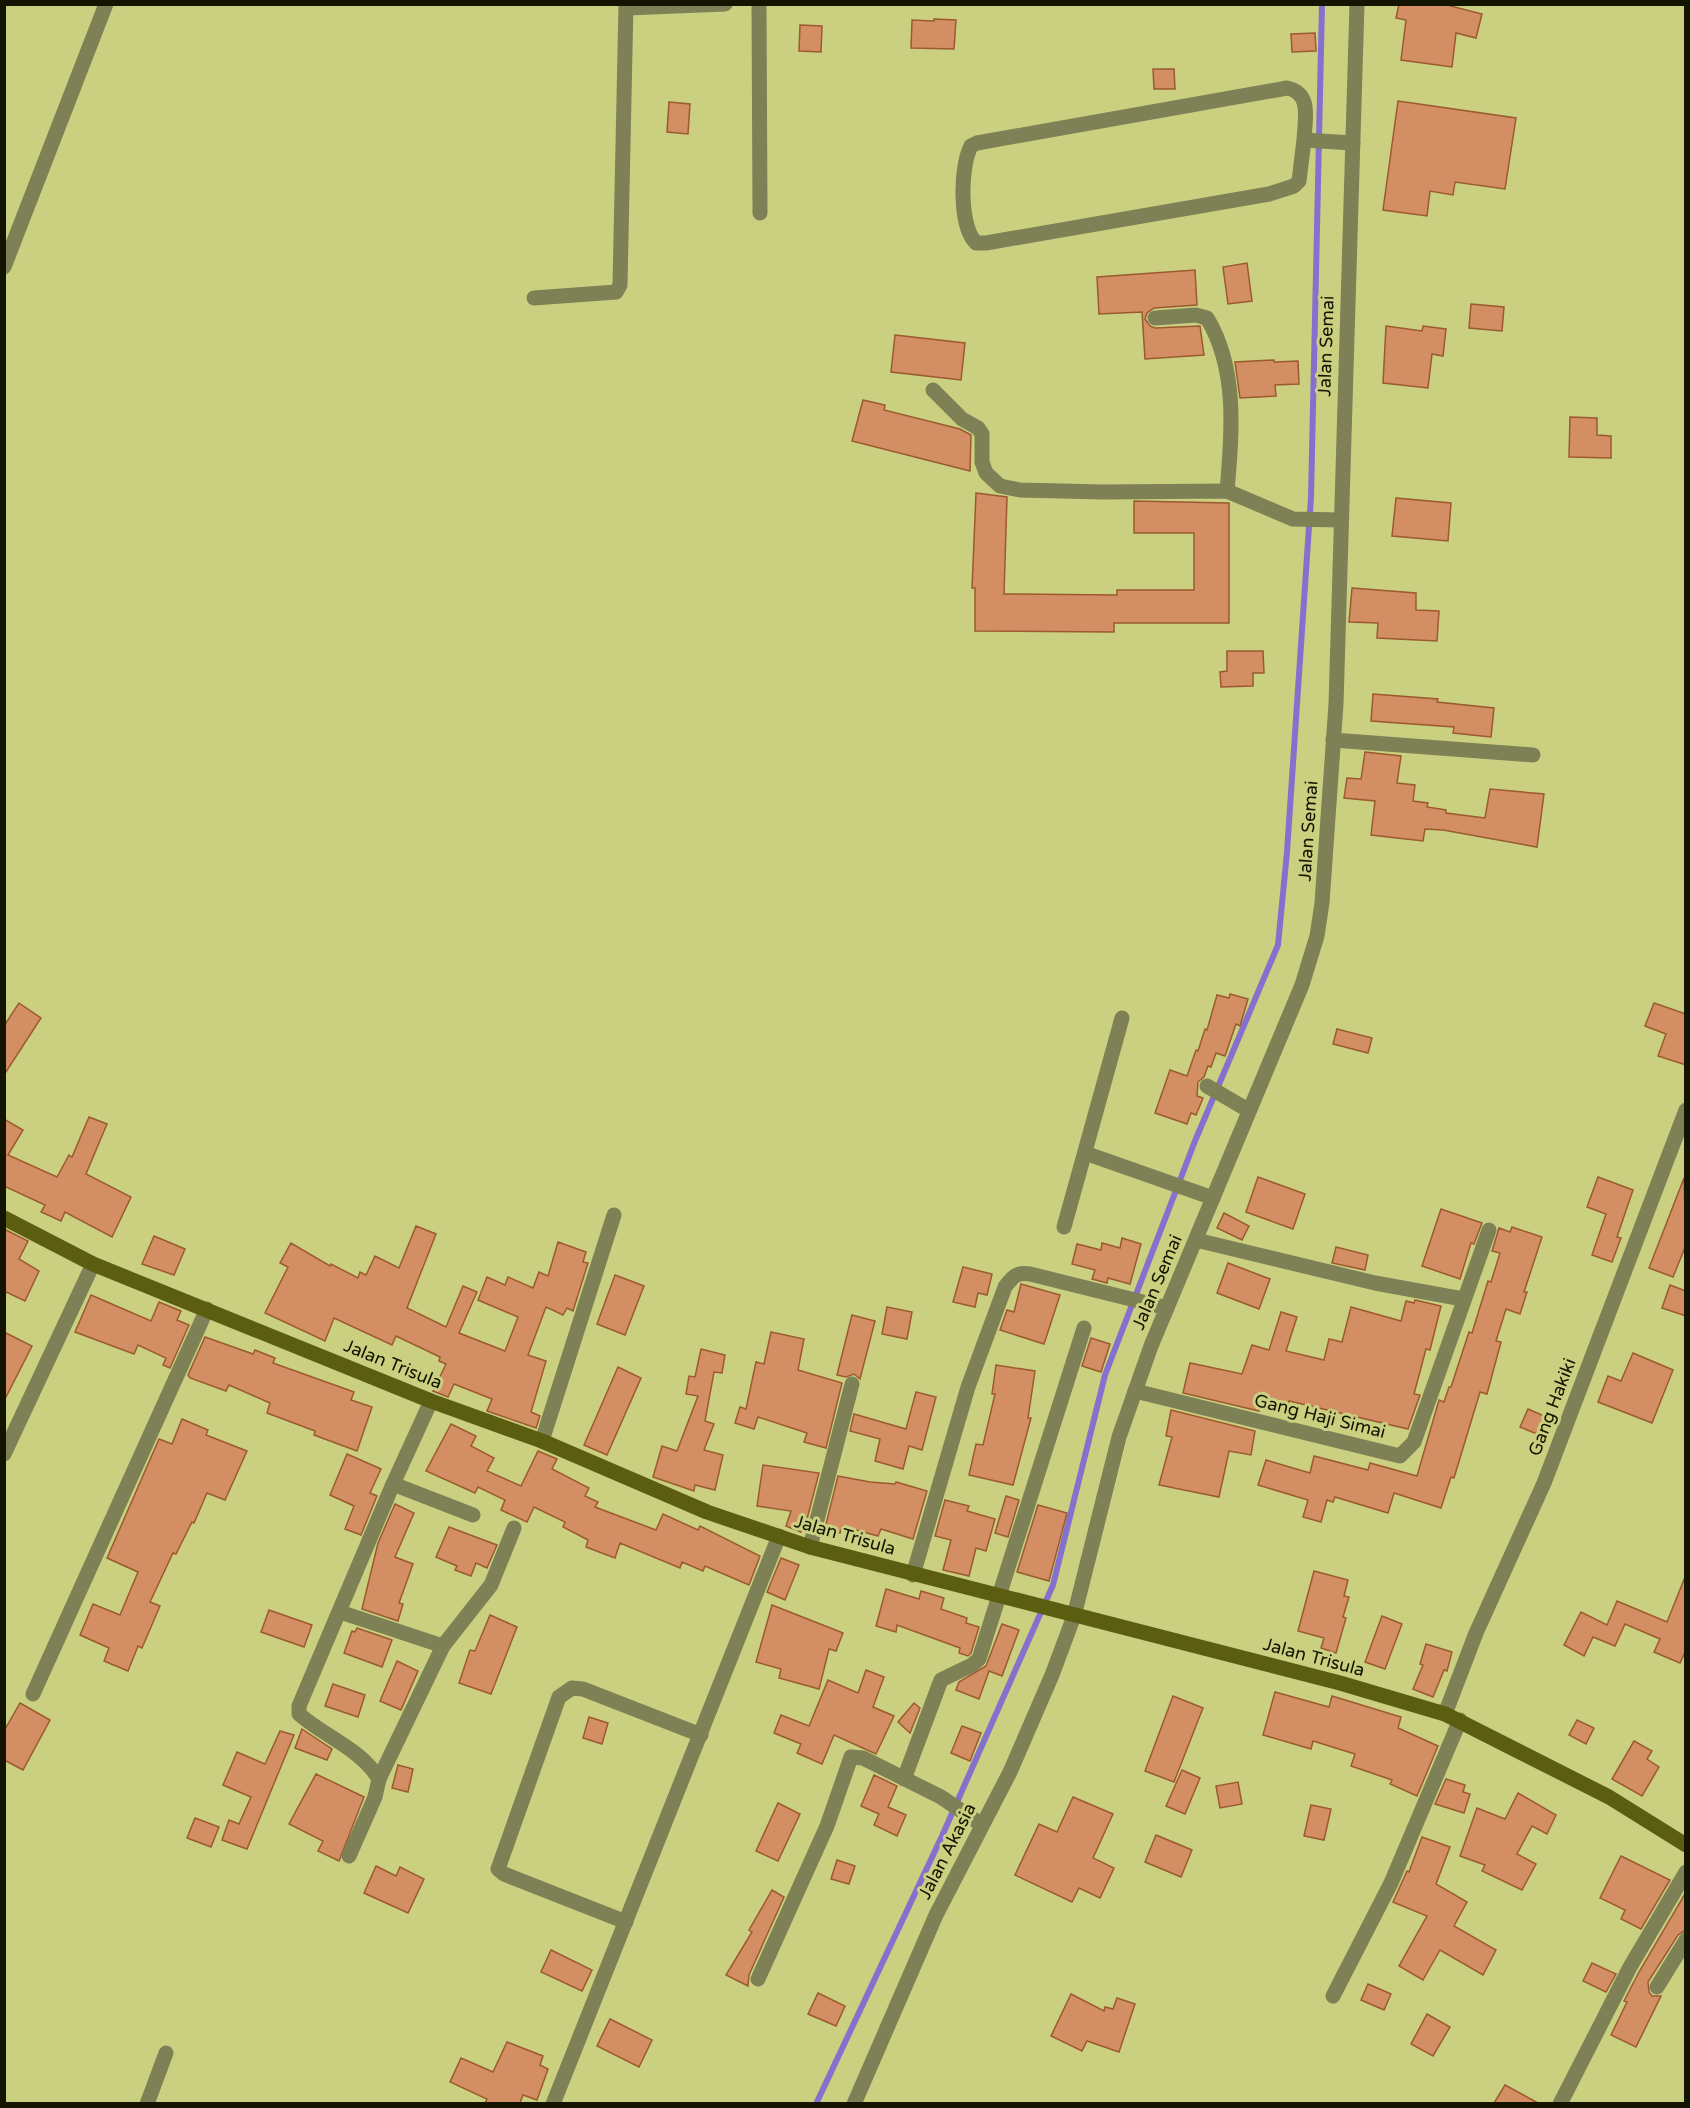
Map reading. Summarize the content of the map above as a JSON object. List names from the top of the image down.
{
  "streets": {
    "street": [
      "Jalan Semai",
      "Jalan Trisula",
      "Gang Hakiki",
      "Gang Haji Simai",
      "Jalan Akasia"
    ]
  },
  "crossings": [
    ["Jalan Semai", "Jalan Trisula"],
    ["Jalan Semai", "Gang Haji Simai"],
    ["Jalan Semai", "Jalan Akasia"],
    ["Jalan Trisula", "Gang Hakiki"],
    ["Jalan Trisula", "Jalan Akasia"]
  ]
}
